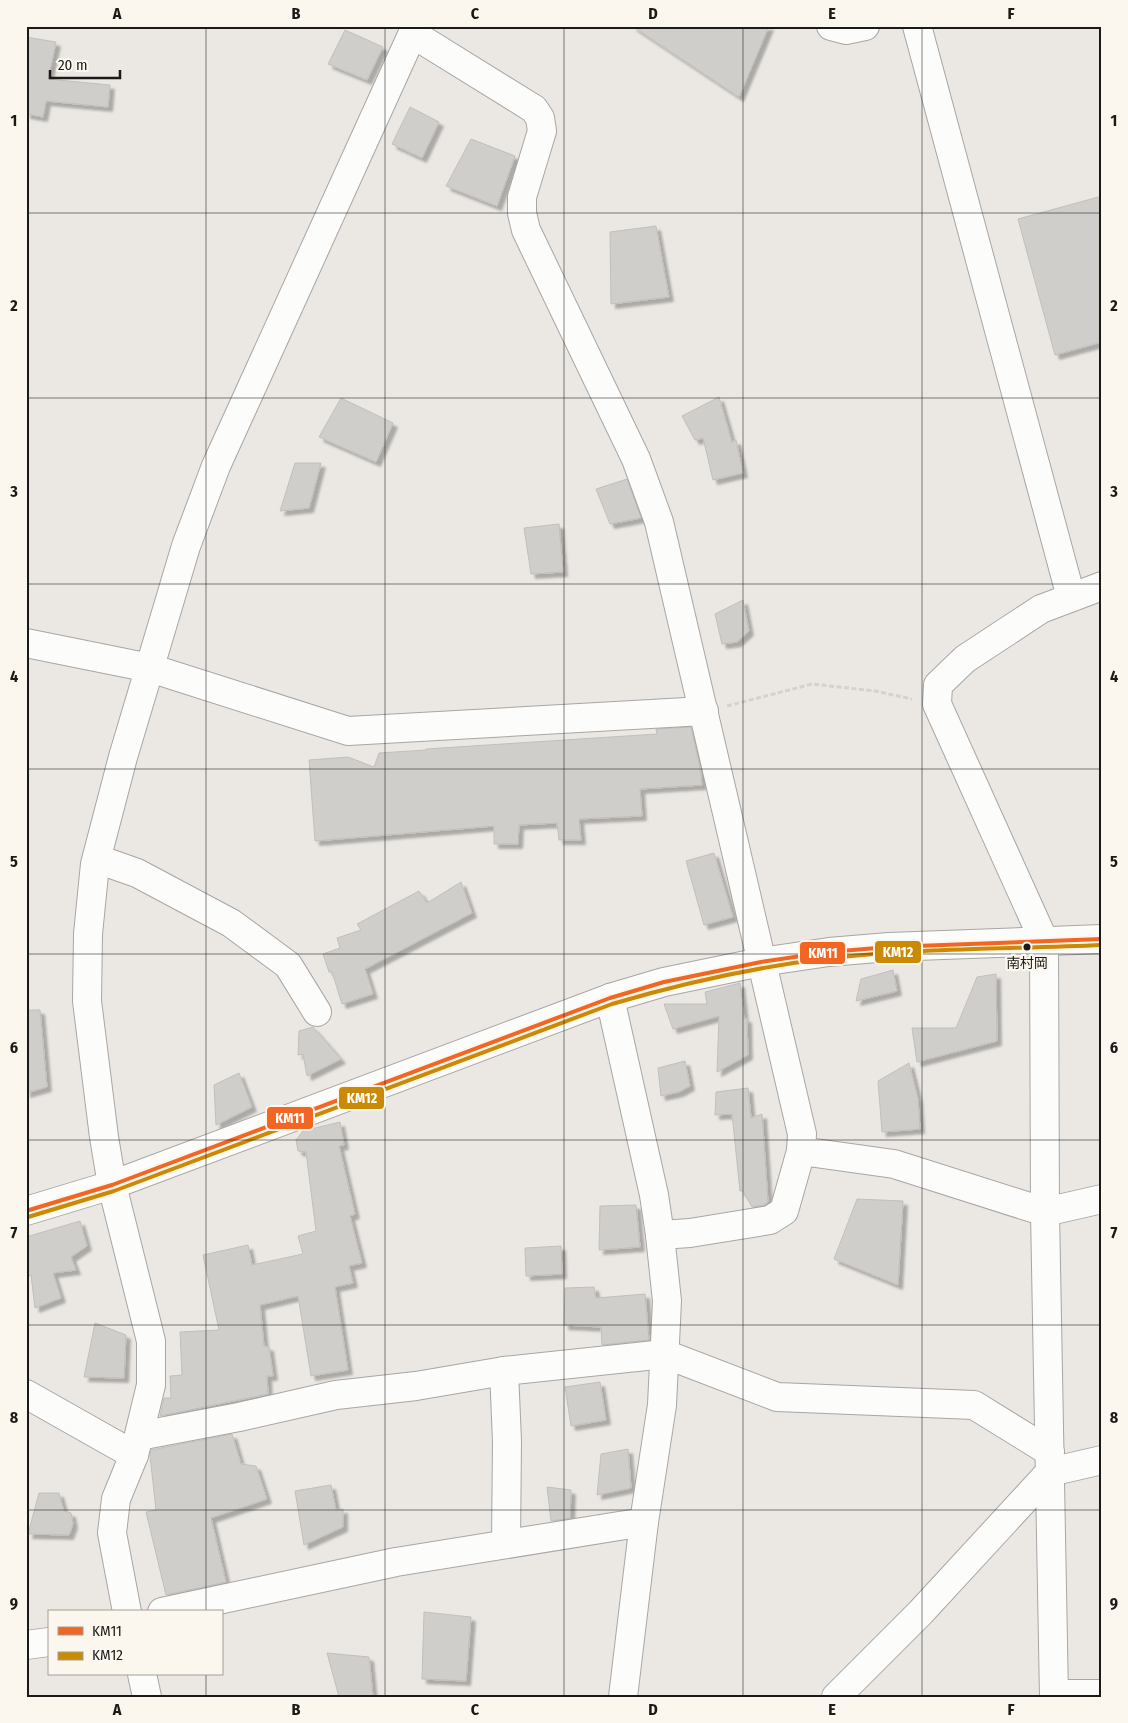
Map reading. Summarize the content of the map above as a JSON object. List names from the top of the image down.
{
  "places": ["南村岡"],
  "lines": ["transit line KM11", "transit line KM12"],
  "legend": ["KM11", "KM12"],
  "scale_bar": "20 m",
  "grid": {
    "columns": [
      "A",
      "B",
      "C",
      "D",
      "E",
      "F"
    ],
    "rows": [
      "1",
      "2",
      "3",
      "4",
      "5",
      "6",
      "7",
      "8",
      "9"
    ]
  }
}
